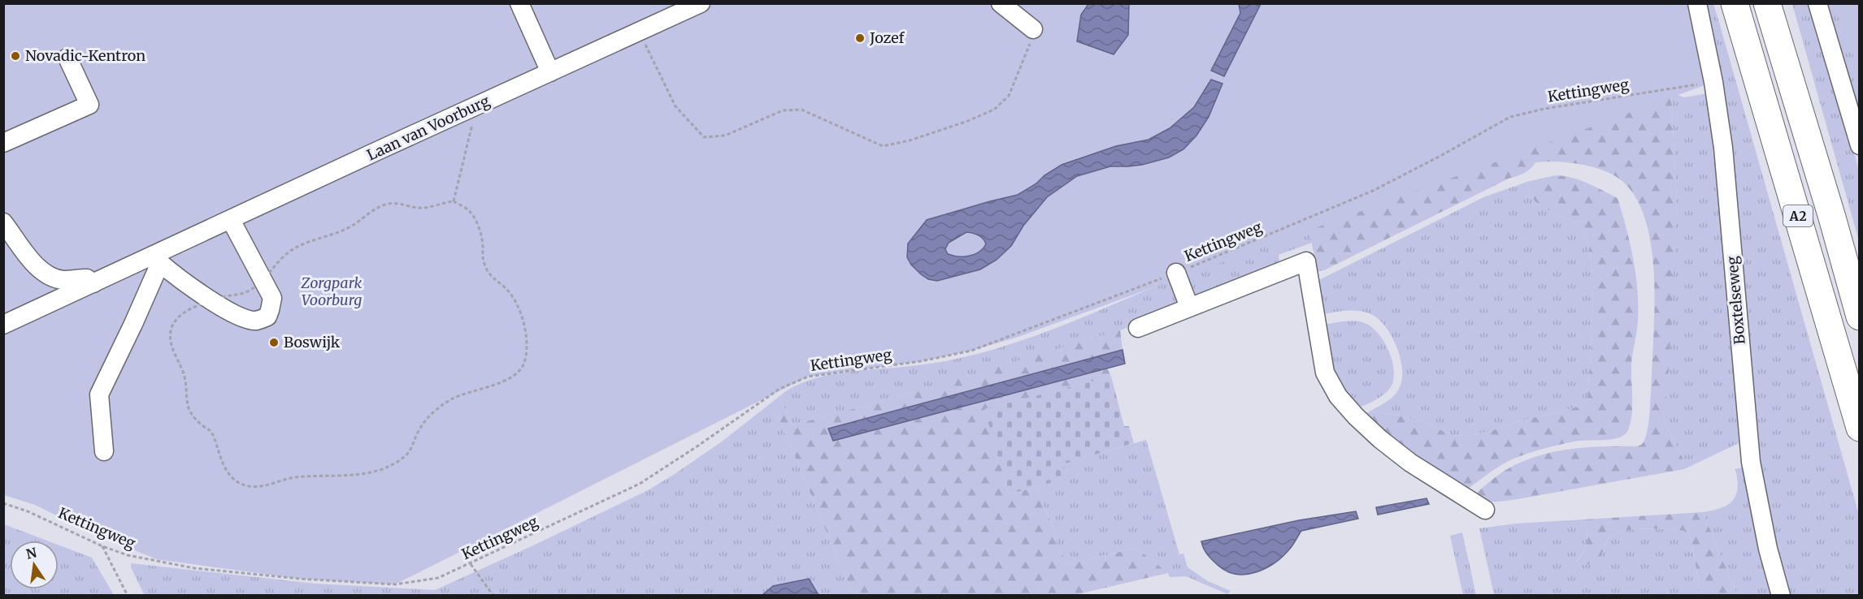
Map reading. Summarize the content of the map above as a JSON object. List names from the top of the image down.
{
  "streets": {
    "highway": ["A2"],
    "street": ["Laan van Voorburg", "Boxtelseweg"],
    "path": ["Kettingweg"]
  },
  "crossings": [
    ["Kettingweg", "Boxtelseweg"]
  ],
  "parks": ["Zorgpark Voorburg"],
  "places": ["Jozef", "Novadic-Kentron", "Boswijk"],
  "north": "top"
}
